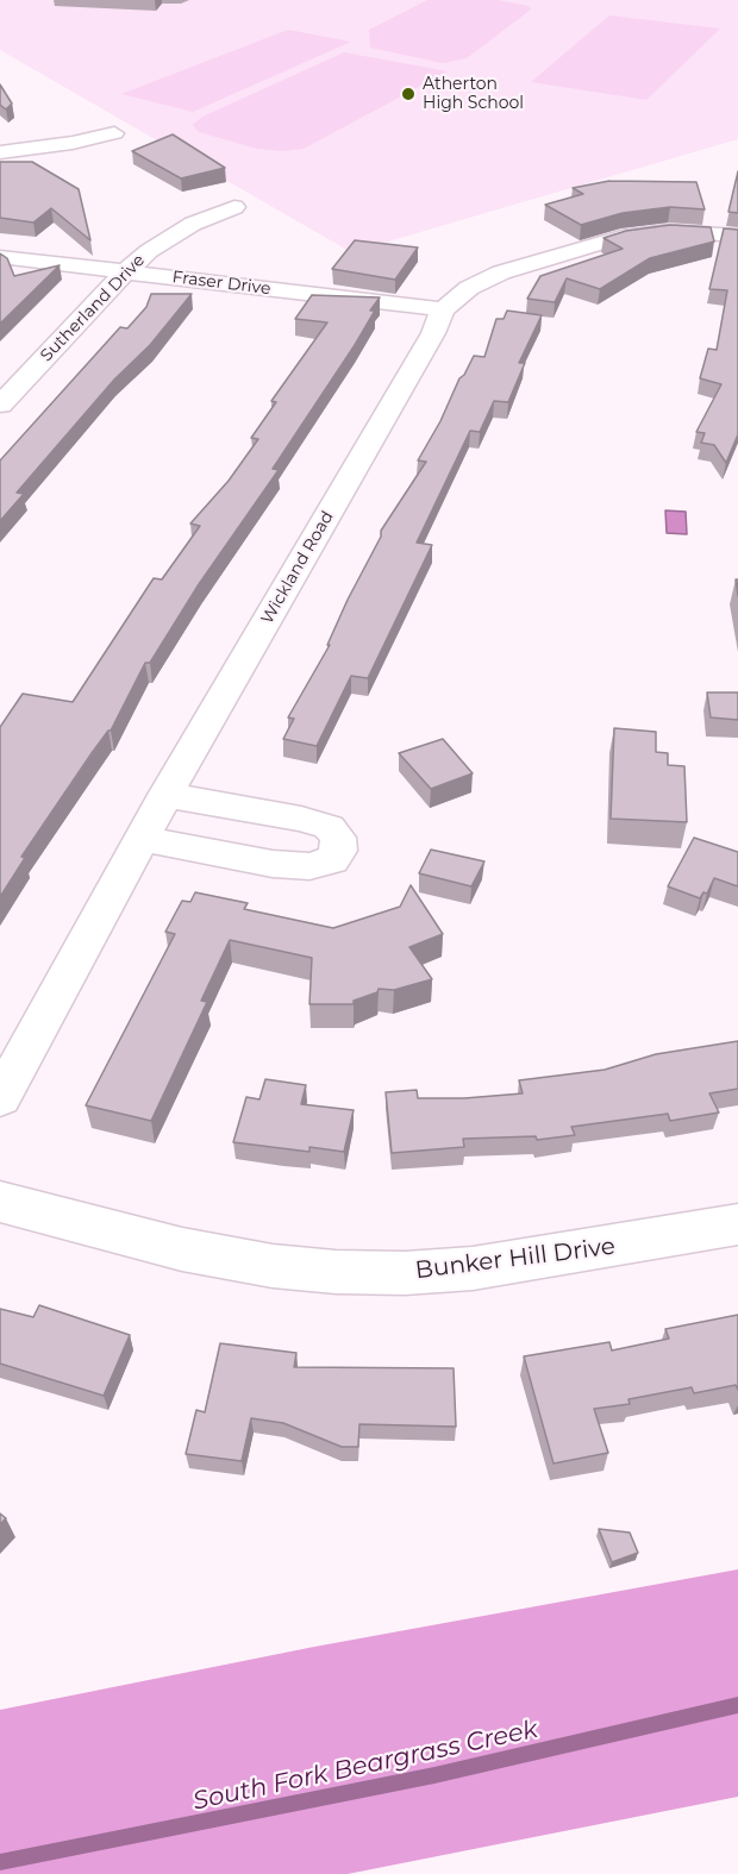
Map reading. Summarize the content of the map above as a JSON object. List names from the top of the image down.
{
  "streets": {
    "street": [
      "Fraser Drive",
      "Sutherland Drive",
      "Wickland Road",
      "Bunker Hill Drive"
    ]
  },
  "crossings": [
    ["Fraser Drive", "Sutherland Drive"],
    ["Fraser Drive", "Wickland Road"]
  ],
  "water": ["South Fork Beargrass Creek"],
  "places": ["Atherton High School"]
}
